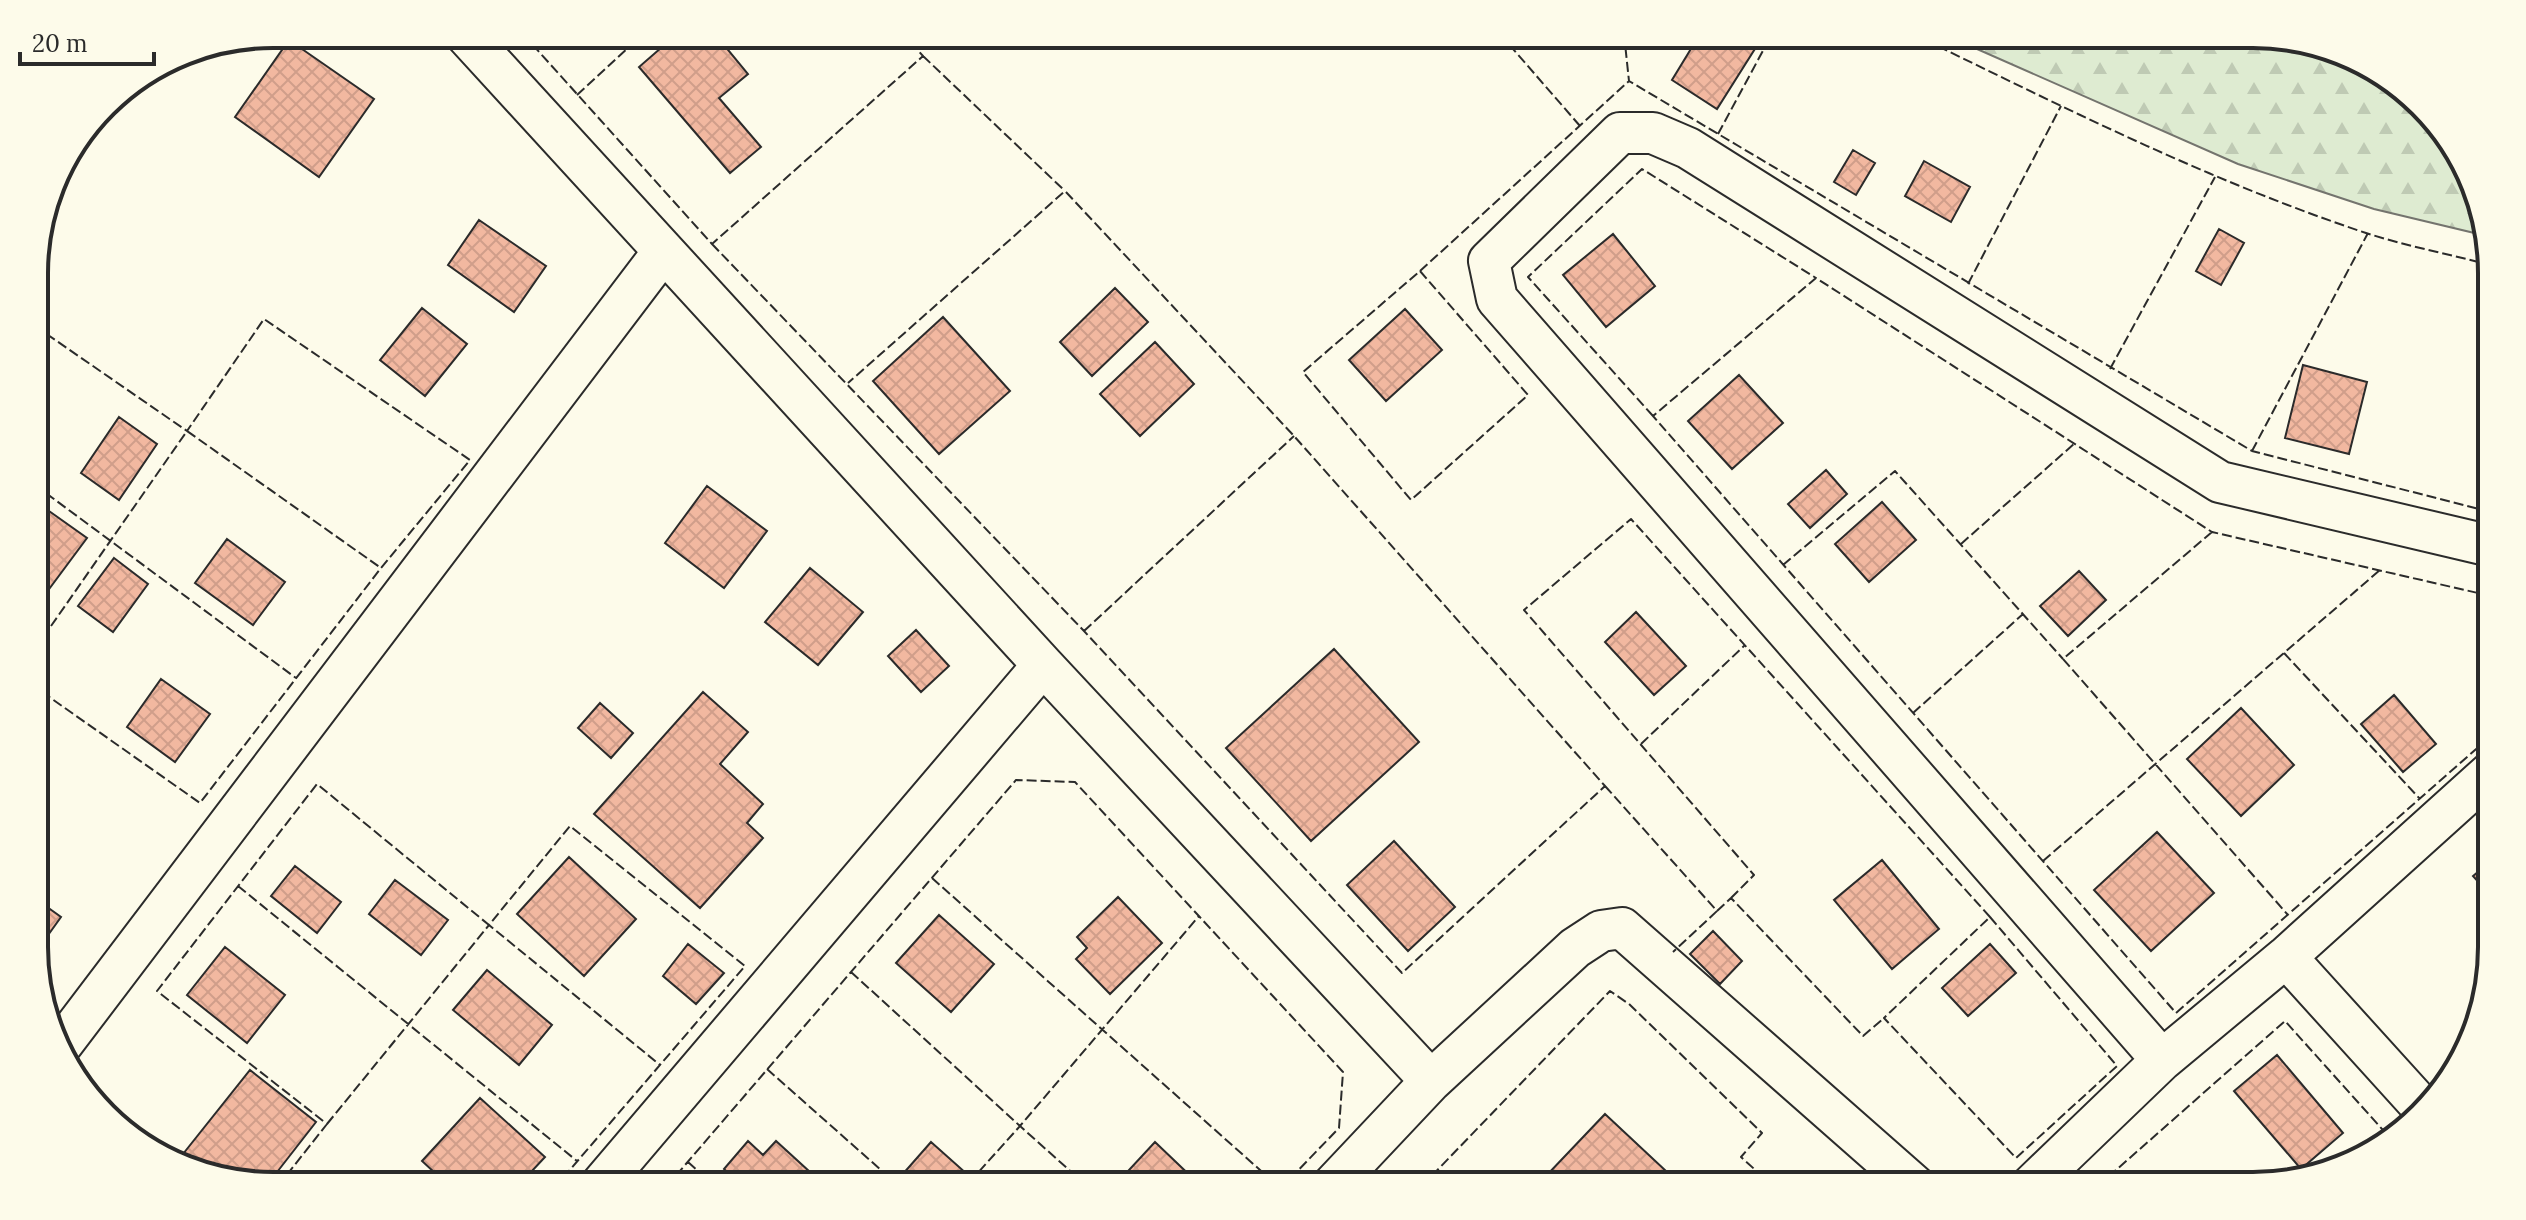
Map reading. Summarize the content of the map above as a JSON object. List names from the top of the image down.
{
  "scale_bar": "20 m"
}
